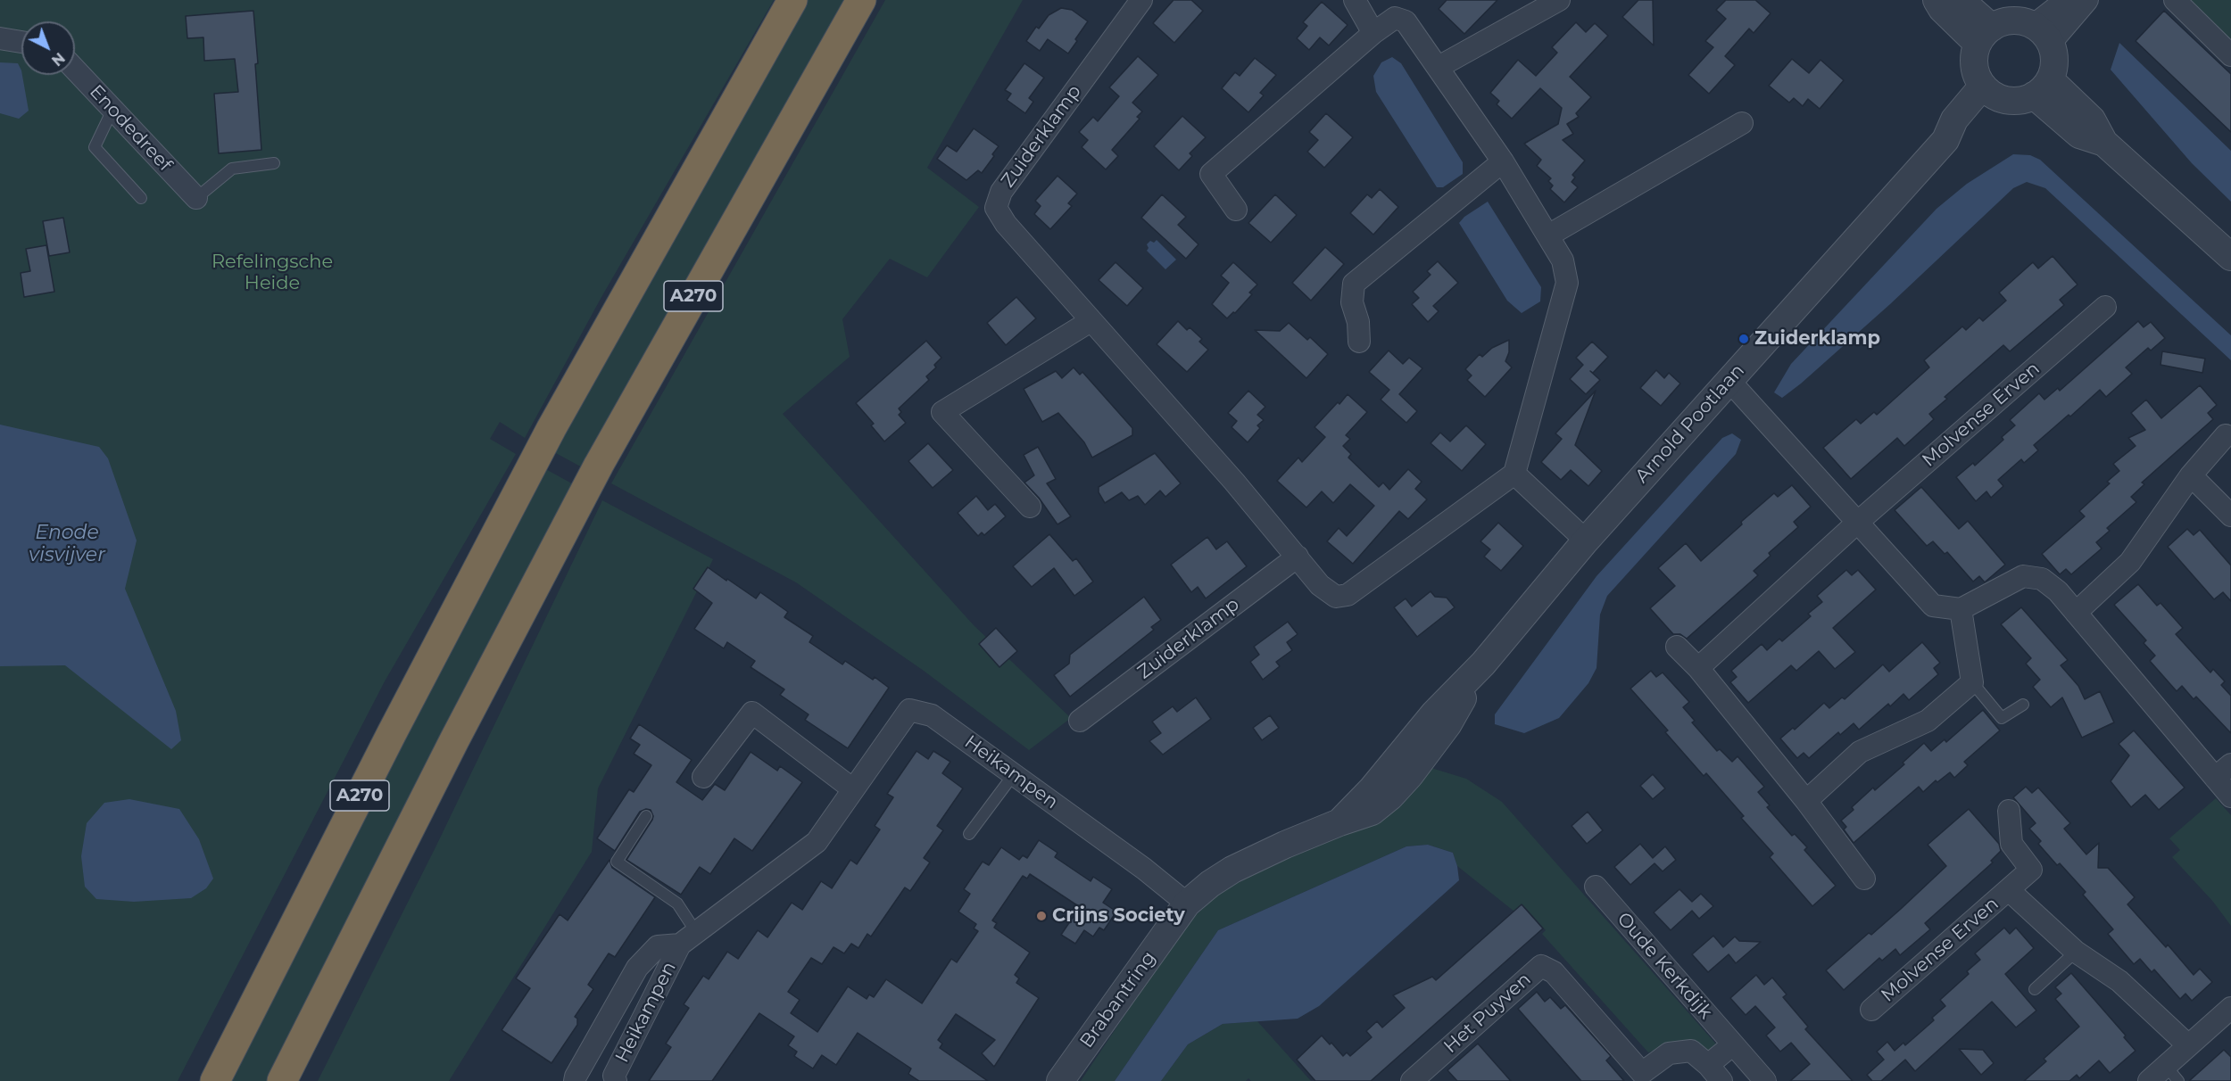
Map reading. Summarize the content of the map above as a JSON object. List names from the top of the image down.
{
  "streets": {
    "highway": ["A270"],
    "street": [
      "Enodedreef",
      "Zuiderklamp",
      "Molvense Erven",
      "Arnold Pootlaan",
      "Heikampen",
      "Oude Kerkdijk",
      "Brabantring",
      "Het Puyven"
    ]
  },
  "crossings": [
    ["Arnold Pootlaan", "Brabantring"],
    ["Heikampen", "Brabantring"]
  ],
  "water": ["Enode visvijver"],
  "parks": ["Refelingsche Heide"],
  "places": ["Zuiderklamp", "Crijns Society"],
  "north": "bottom right"
}
